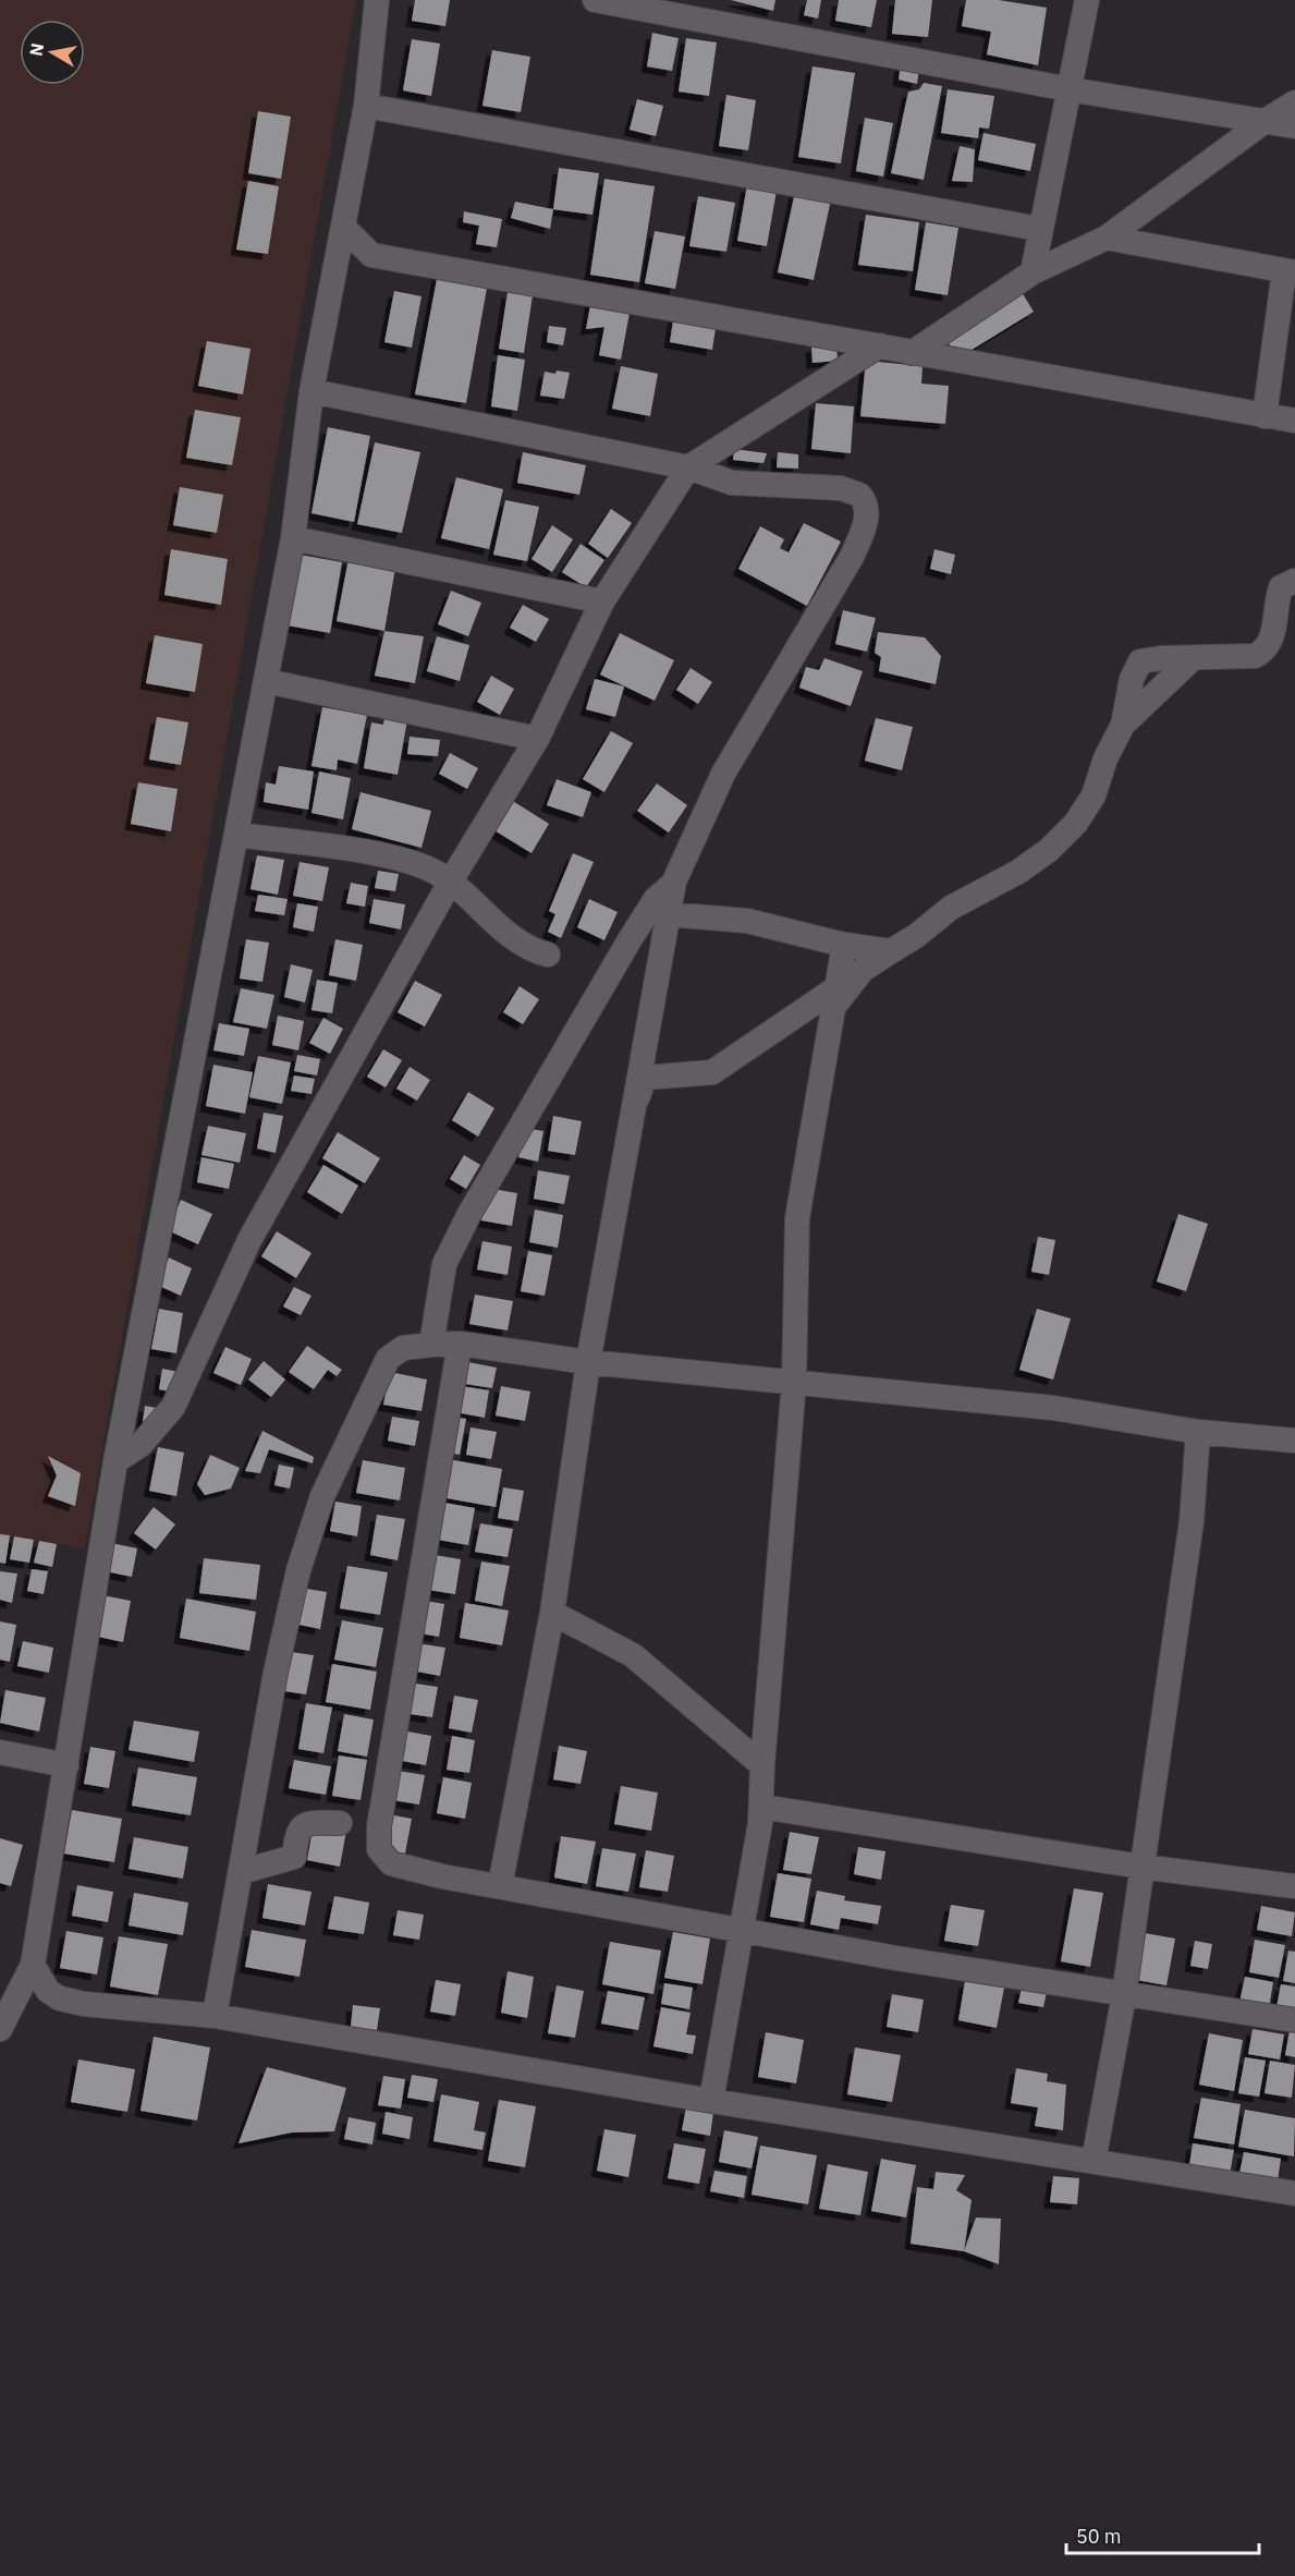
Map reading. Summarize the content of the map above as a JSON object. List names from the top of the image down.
{
  "scale_bar": "50 m",
  "north": "left"
}
